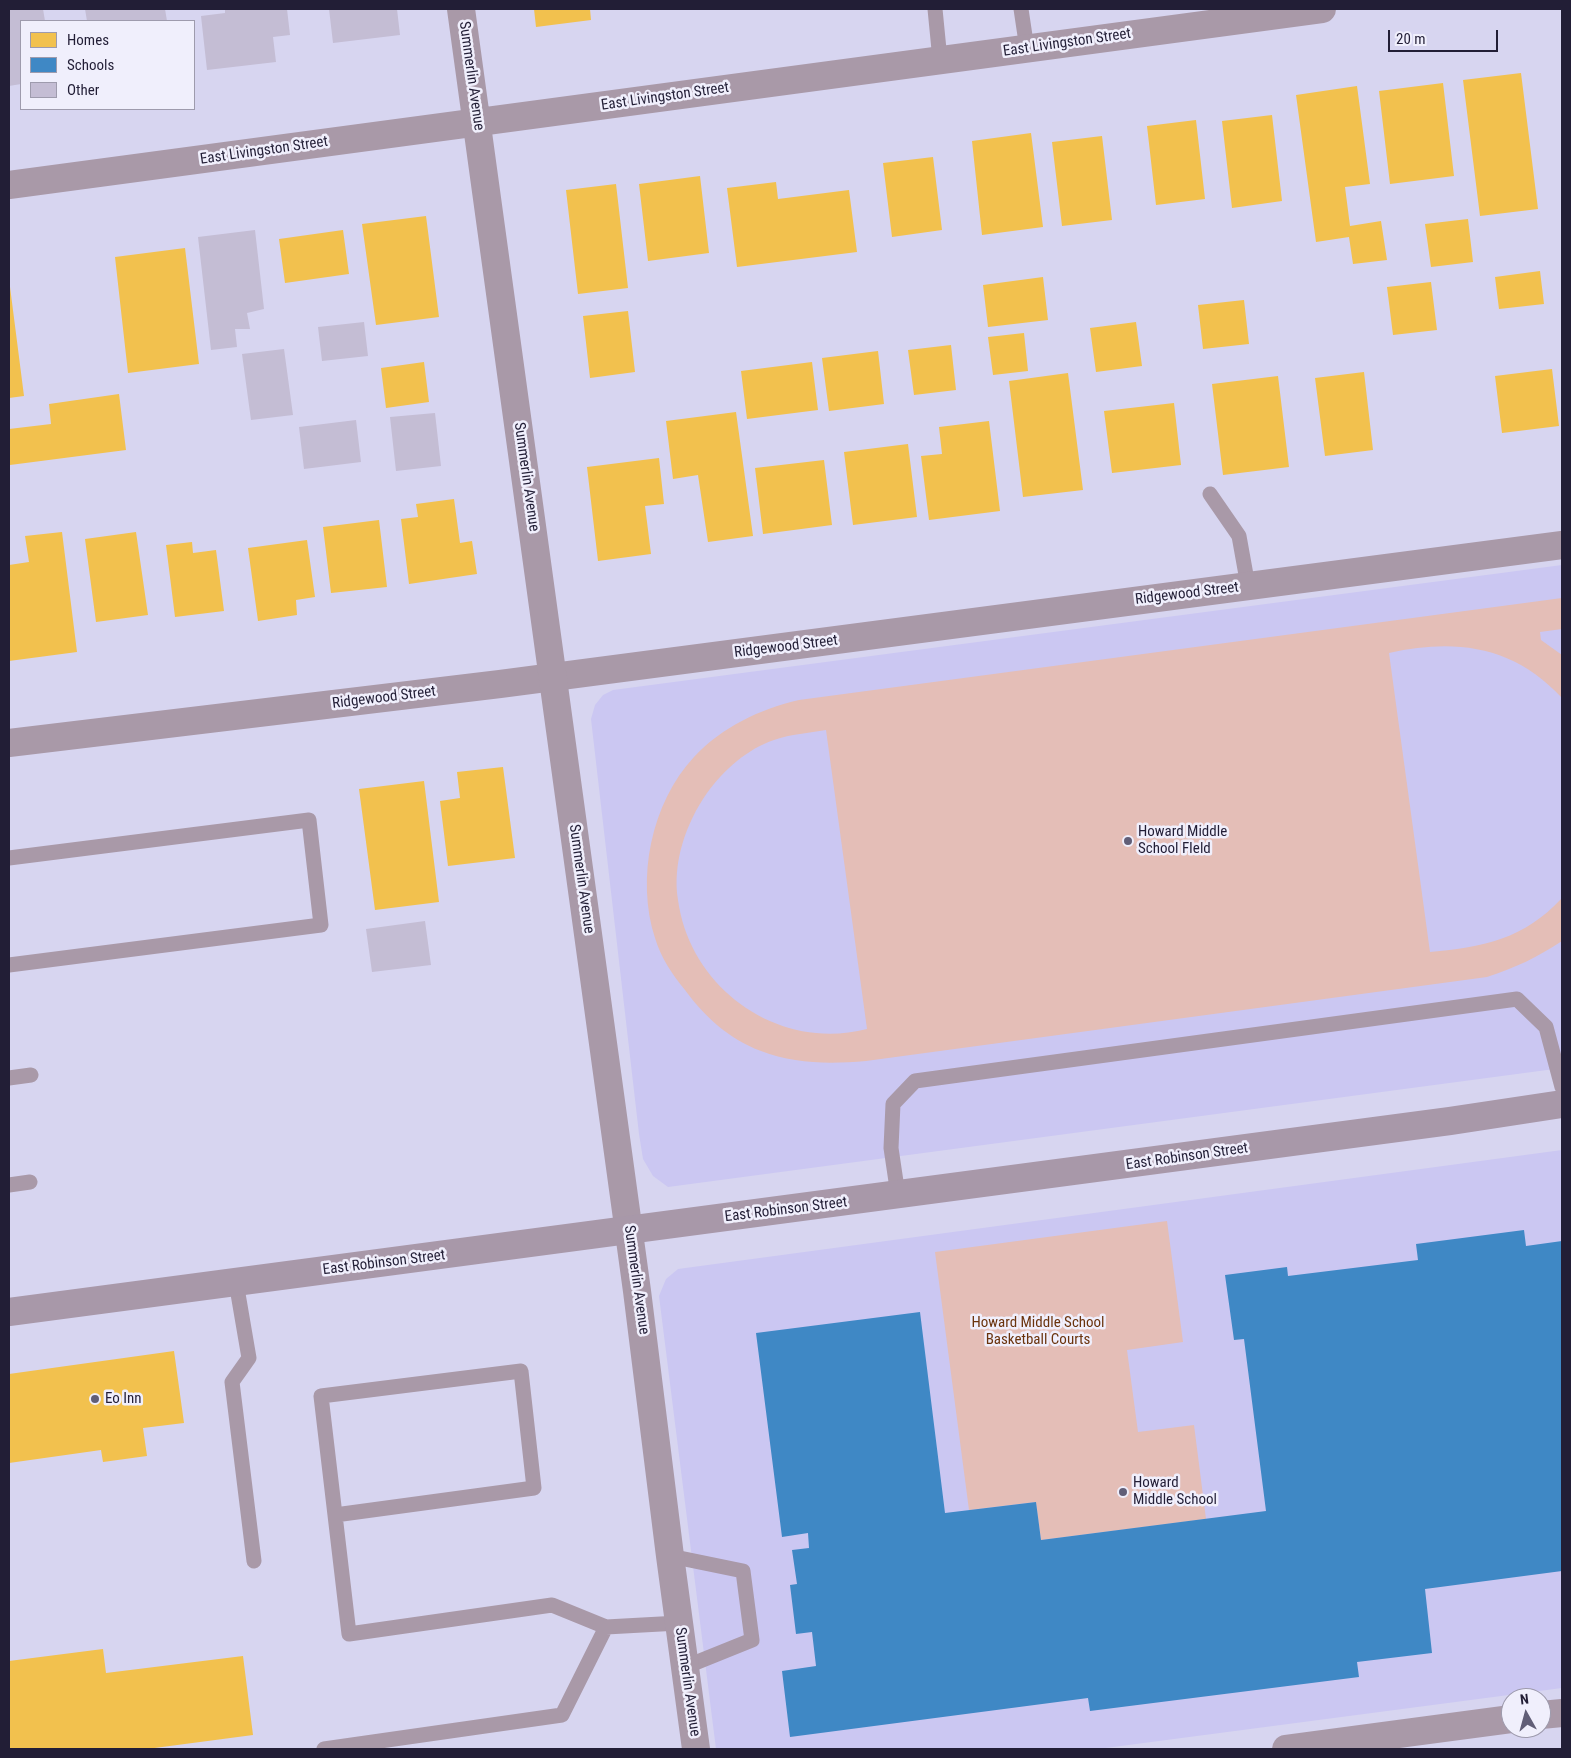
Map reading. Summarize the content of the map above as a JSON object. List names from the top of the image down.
{
  "streets": {
    "main road": ["East Robinson Street"],
    "street": ["East Livingston Street", "Summerlin Avenue", "Ridgewood Street"]
  },
  "crossings": [
    ["East Livingston Street", "Summerlin Avenue"],
    ["Summerlin Avenue", "Ridgewood Street"],
    ["Summerlin Avenue", "East Robinson Street"]
  ],
  "parks": ["Howard Middle School Basketball Courts"],
  "places": ["Howard Middle School FIeld", "Eo Inn", "Howard Middle School"],
  "legend": ["Homes", "Schools", "Other"],
  "scale_bar": "20 m",
  "north": "top"
}
